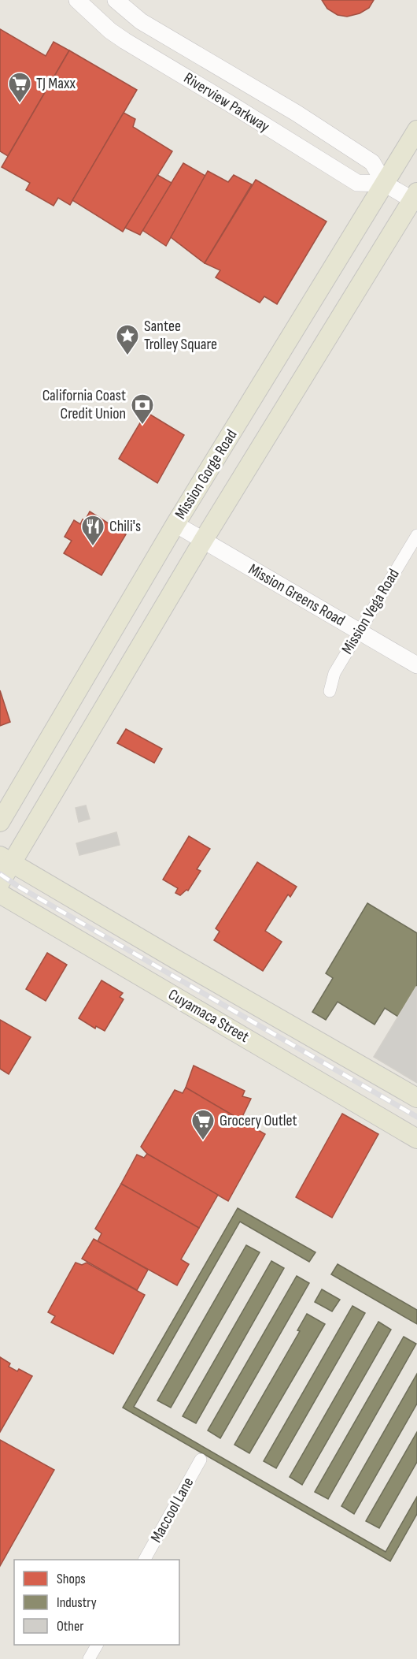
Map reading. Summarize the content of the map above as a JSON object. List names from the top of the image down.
{
  "streets": {
    "main road": [
      "Riverview Parkway",
      "Mission Gorge Road",
      "Mission Greens Road",
      "Cuyamaca Street"
    ],
    "street": ["Mission Vega Road", "Maccool Lane"]
  },
  "crossings": [
    ["Riverview Parkway", "Mission Gorge Road"],
    ["Mission Gorge Road", "Mission Greens Road"],
    ["Mission Greens Road", "Mission Vega Road"]
  ],
  "places": {
    "supermarket": ["TJ Maxx", "Grocery Outlet"],
    "place": ["Santee Trolley Square"],
    "bank": ["California Coast Credit Union"],
    "restaurant": ["Chili's"]
  },
  "legend": ["Shops", "Industry", "Other"]
}
